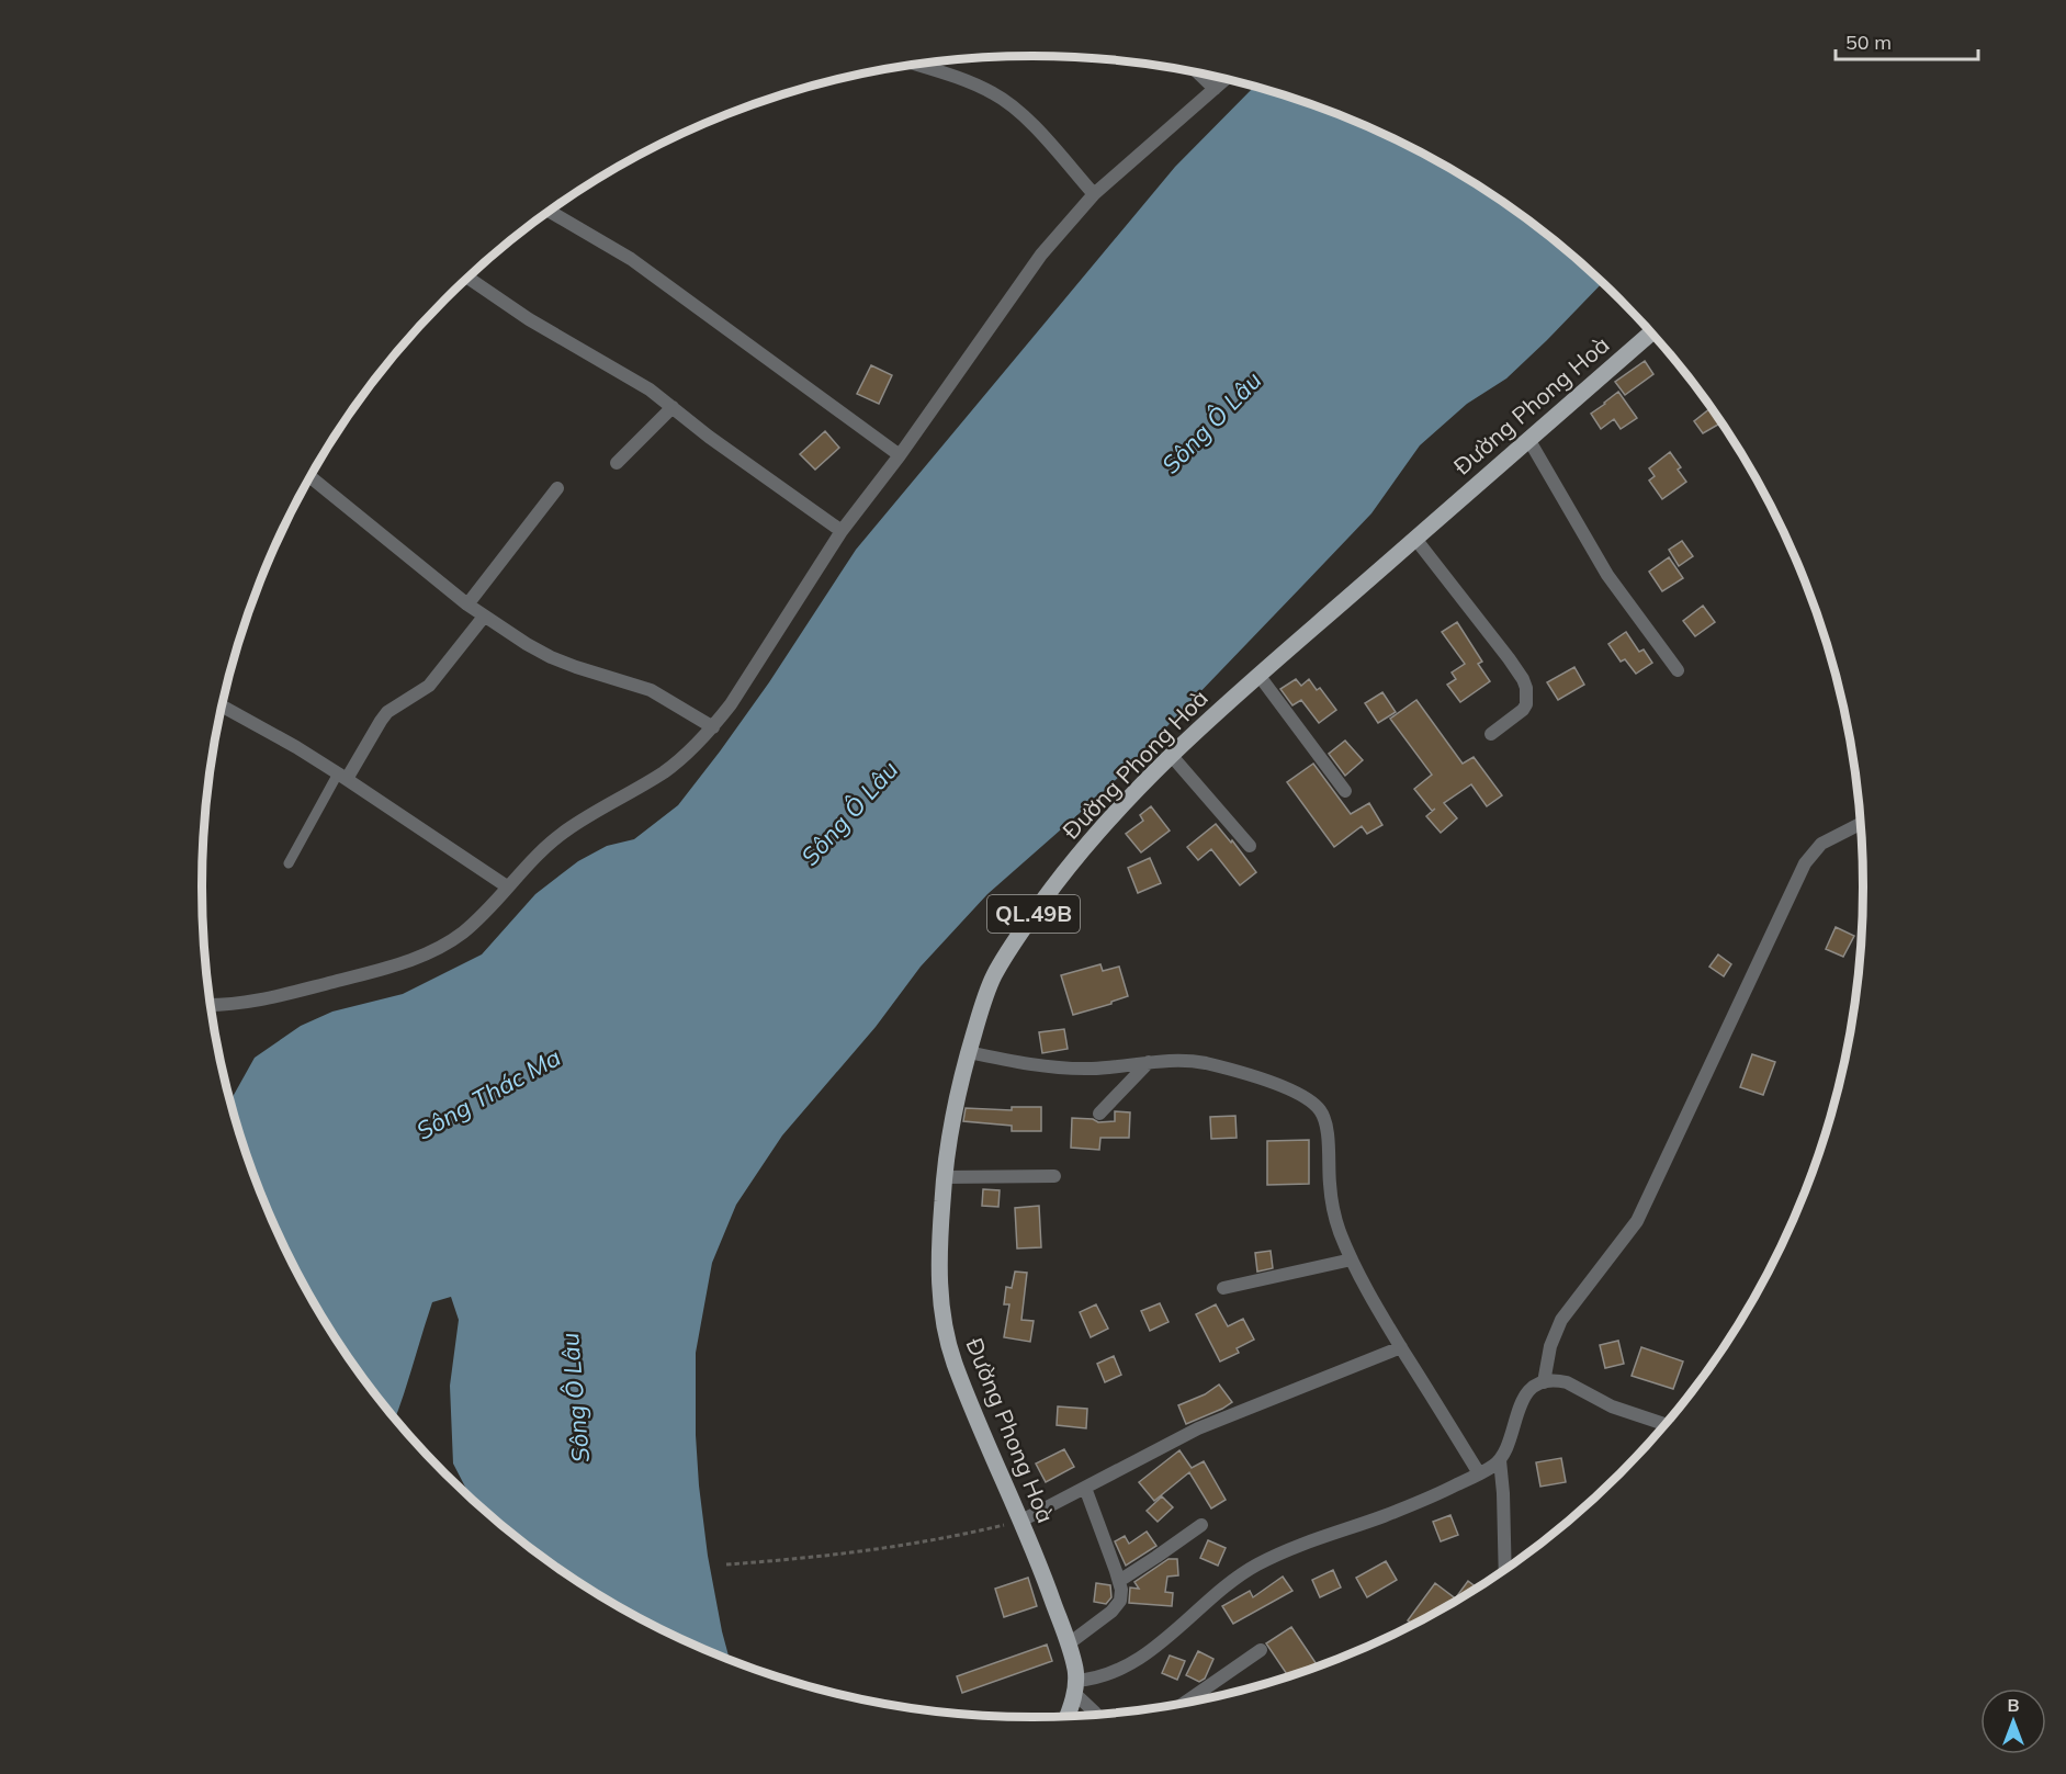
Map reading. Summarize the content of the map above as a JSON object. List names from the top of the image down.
{
  "streets": {
    "main road": ["Đường Phong Hoà", "QL.49B"]
  },
  "water": ["Sông Ô Lâu", "Sông Thác Ma"],
  "scale_bar": "50 m",
  "north": "top"
}
